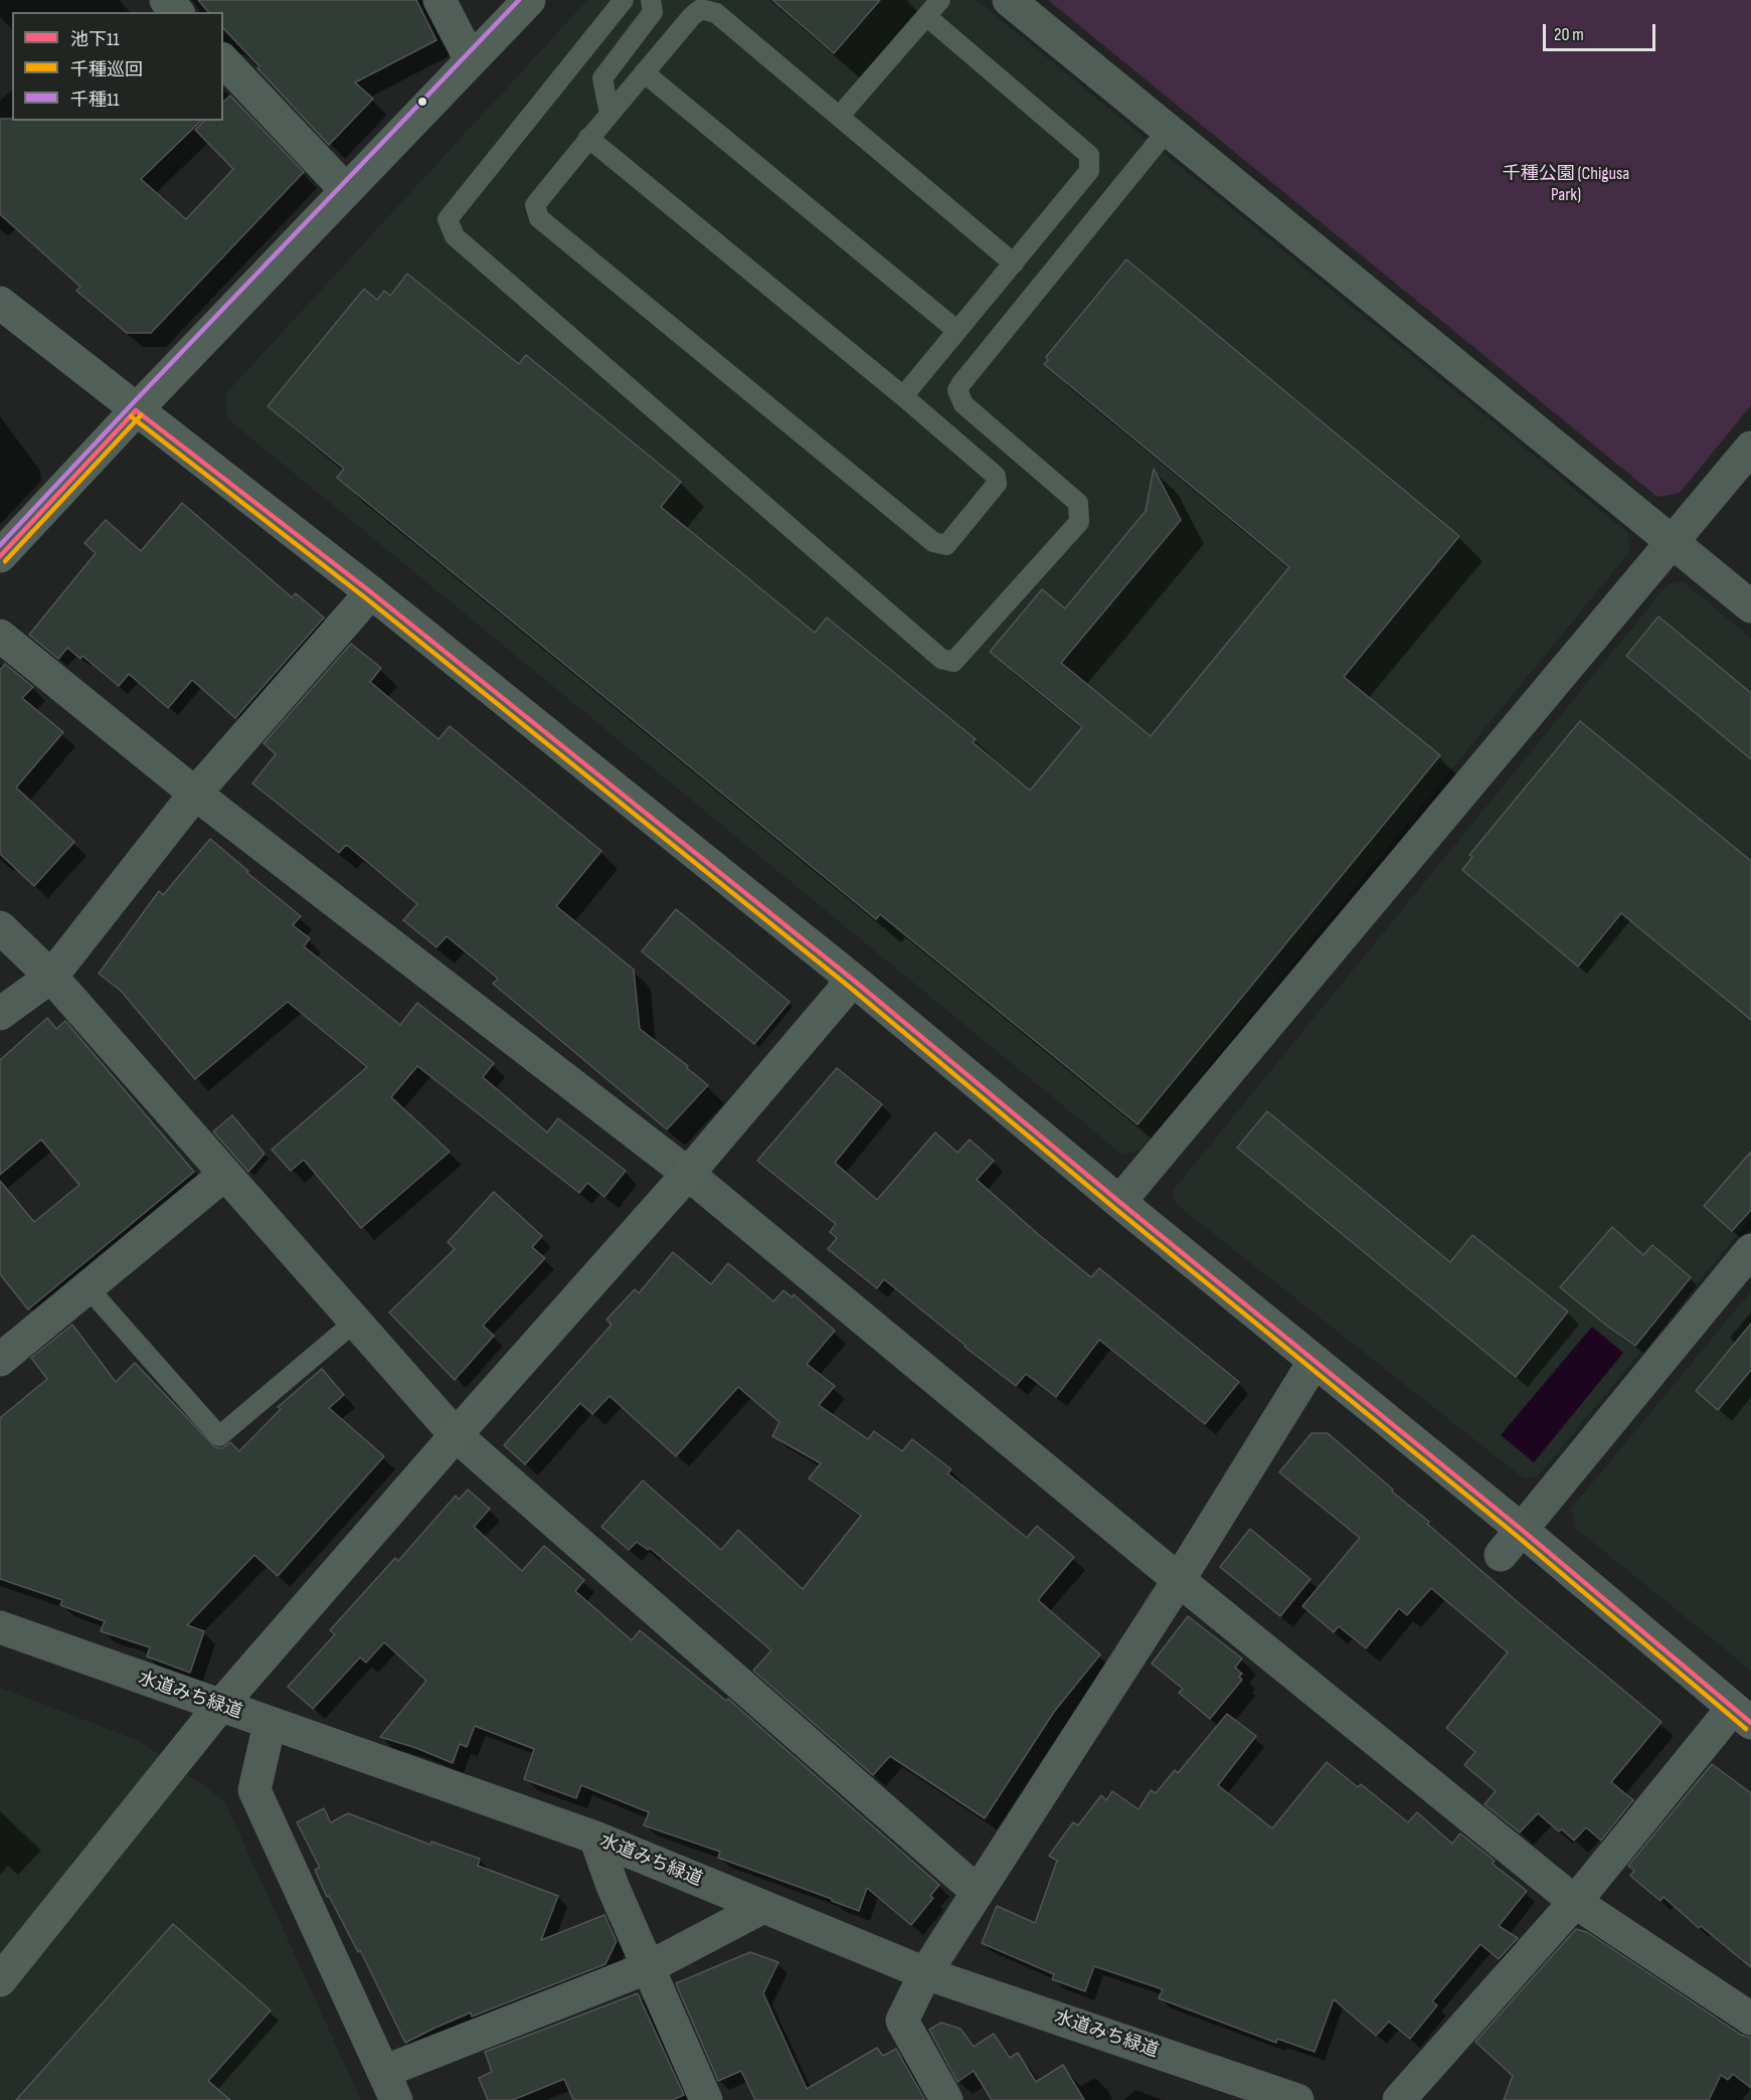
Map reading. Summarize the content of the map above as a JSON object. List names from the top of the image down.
{
  "streets": {
    "street": ["水道みち緑道"]
  },
  "parks": ["千種公園 (Chigusa Park)"],
  "lines": ["transit line 千種11", "transit line 池下11", "transit line 千種巡回"],
  "legend": ["池下11", "千種巡回", "千種11"],
  "scale_bar": "20 m"
}
